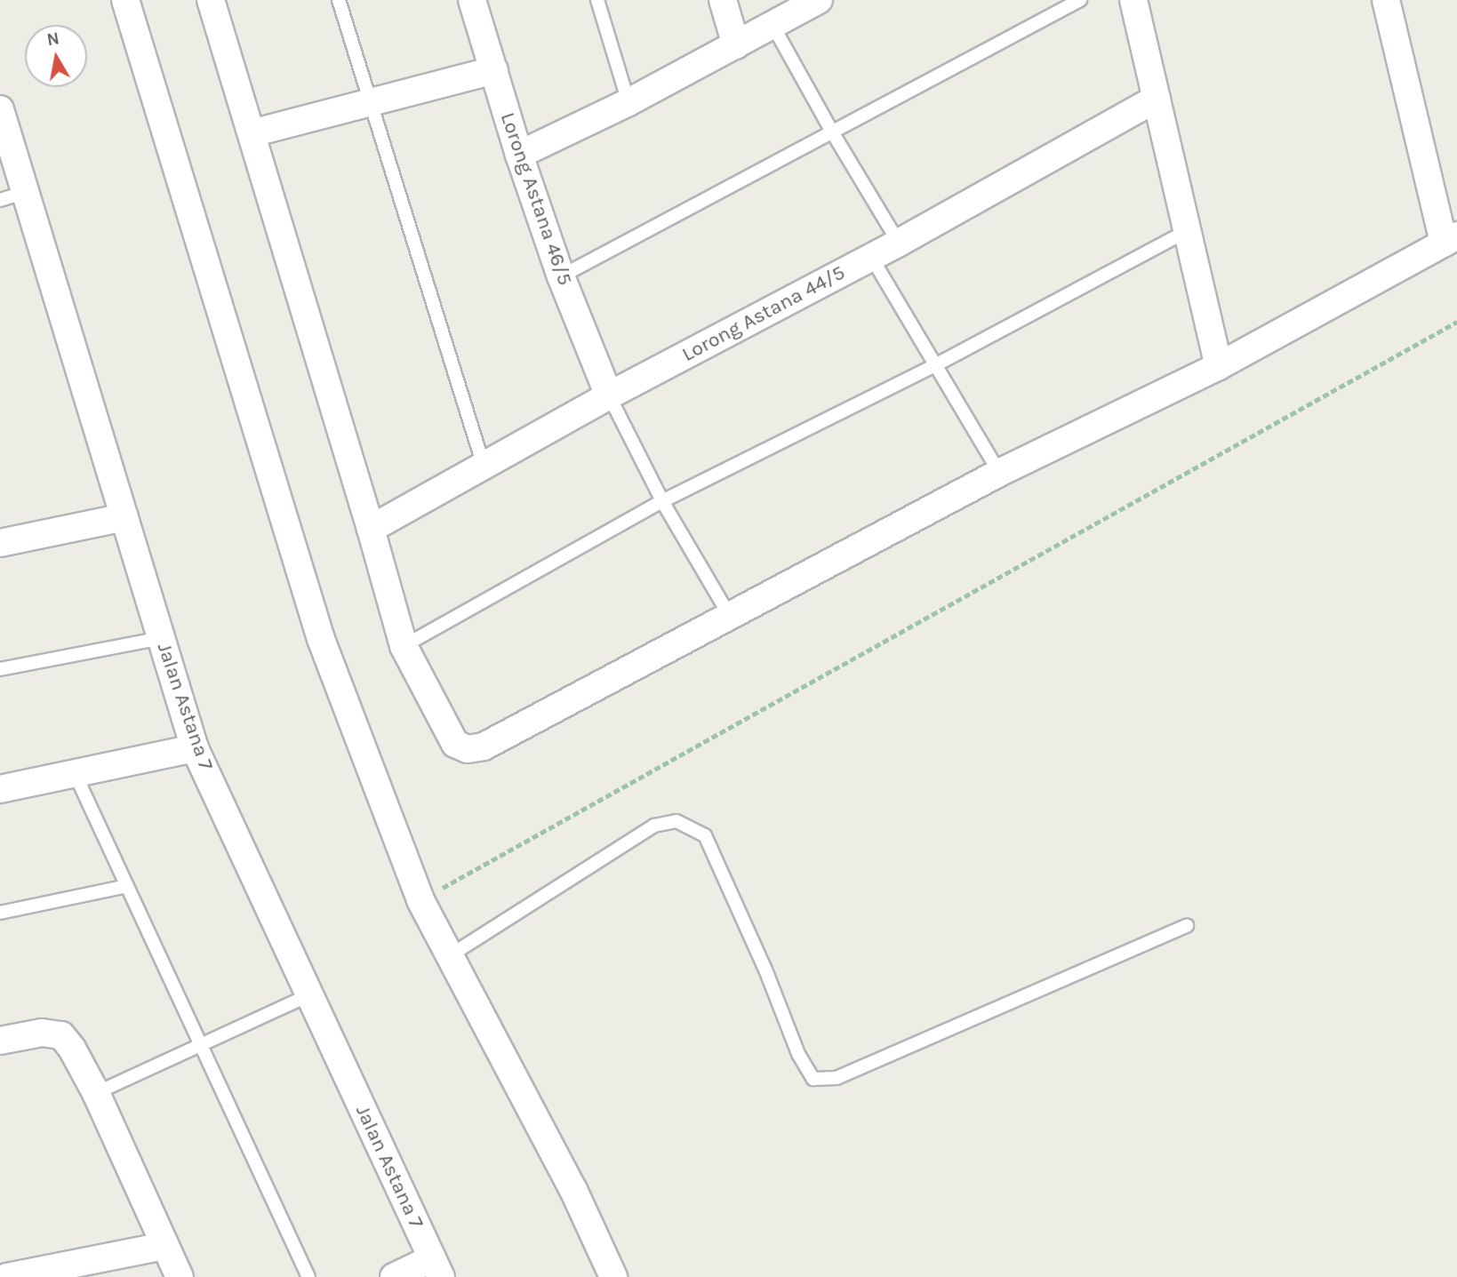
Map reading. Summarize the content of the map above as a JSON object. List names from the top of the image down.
{
  "streets": {
    "street": ["Lorong Astana 46/5", "Lorong Astana 44/5", "Jalan Astana 7"]
  },
  "crossings": [
    ["Lorong Astana 46/5", "Lorong Astana 44/5"]
  ],
  "north": "top"
}
